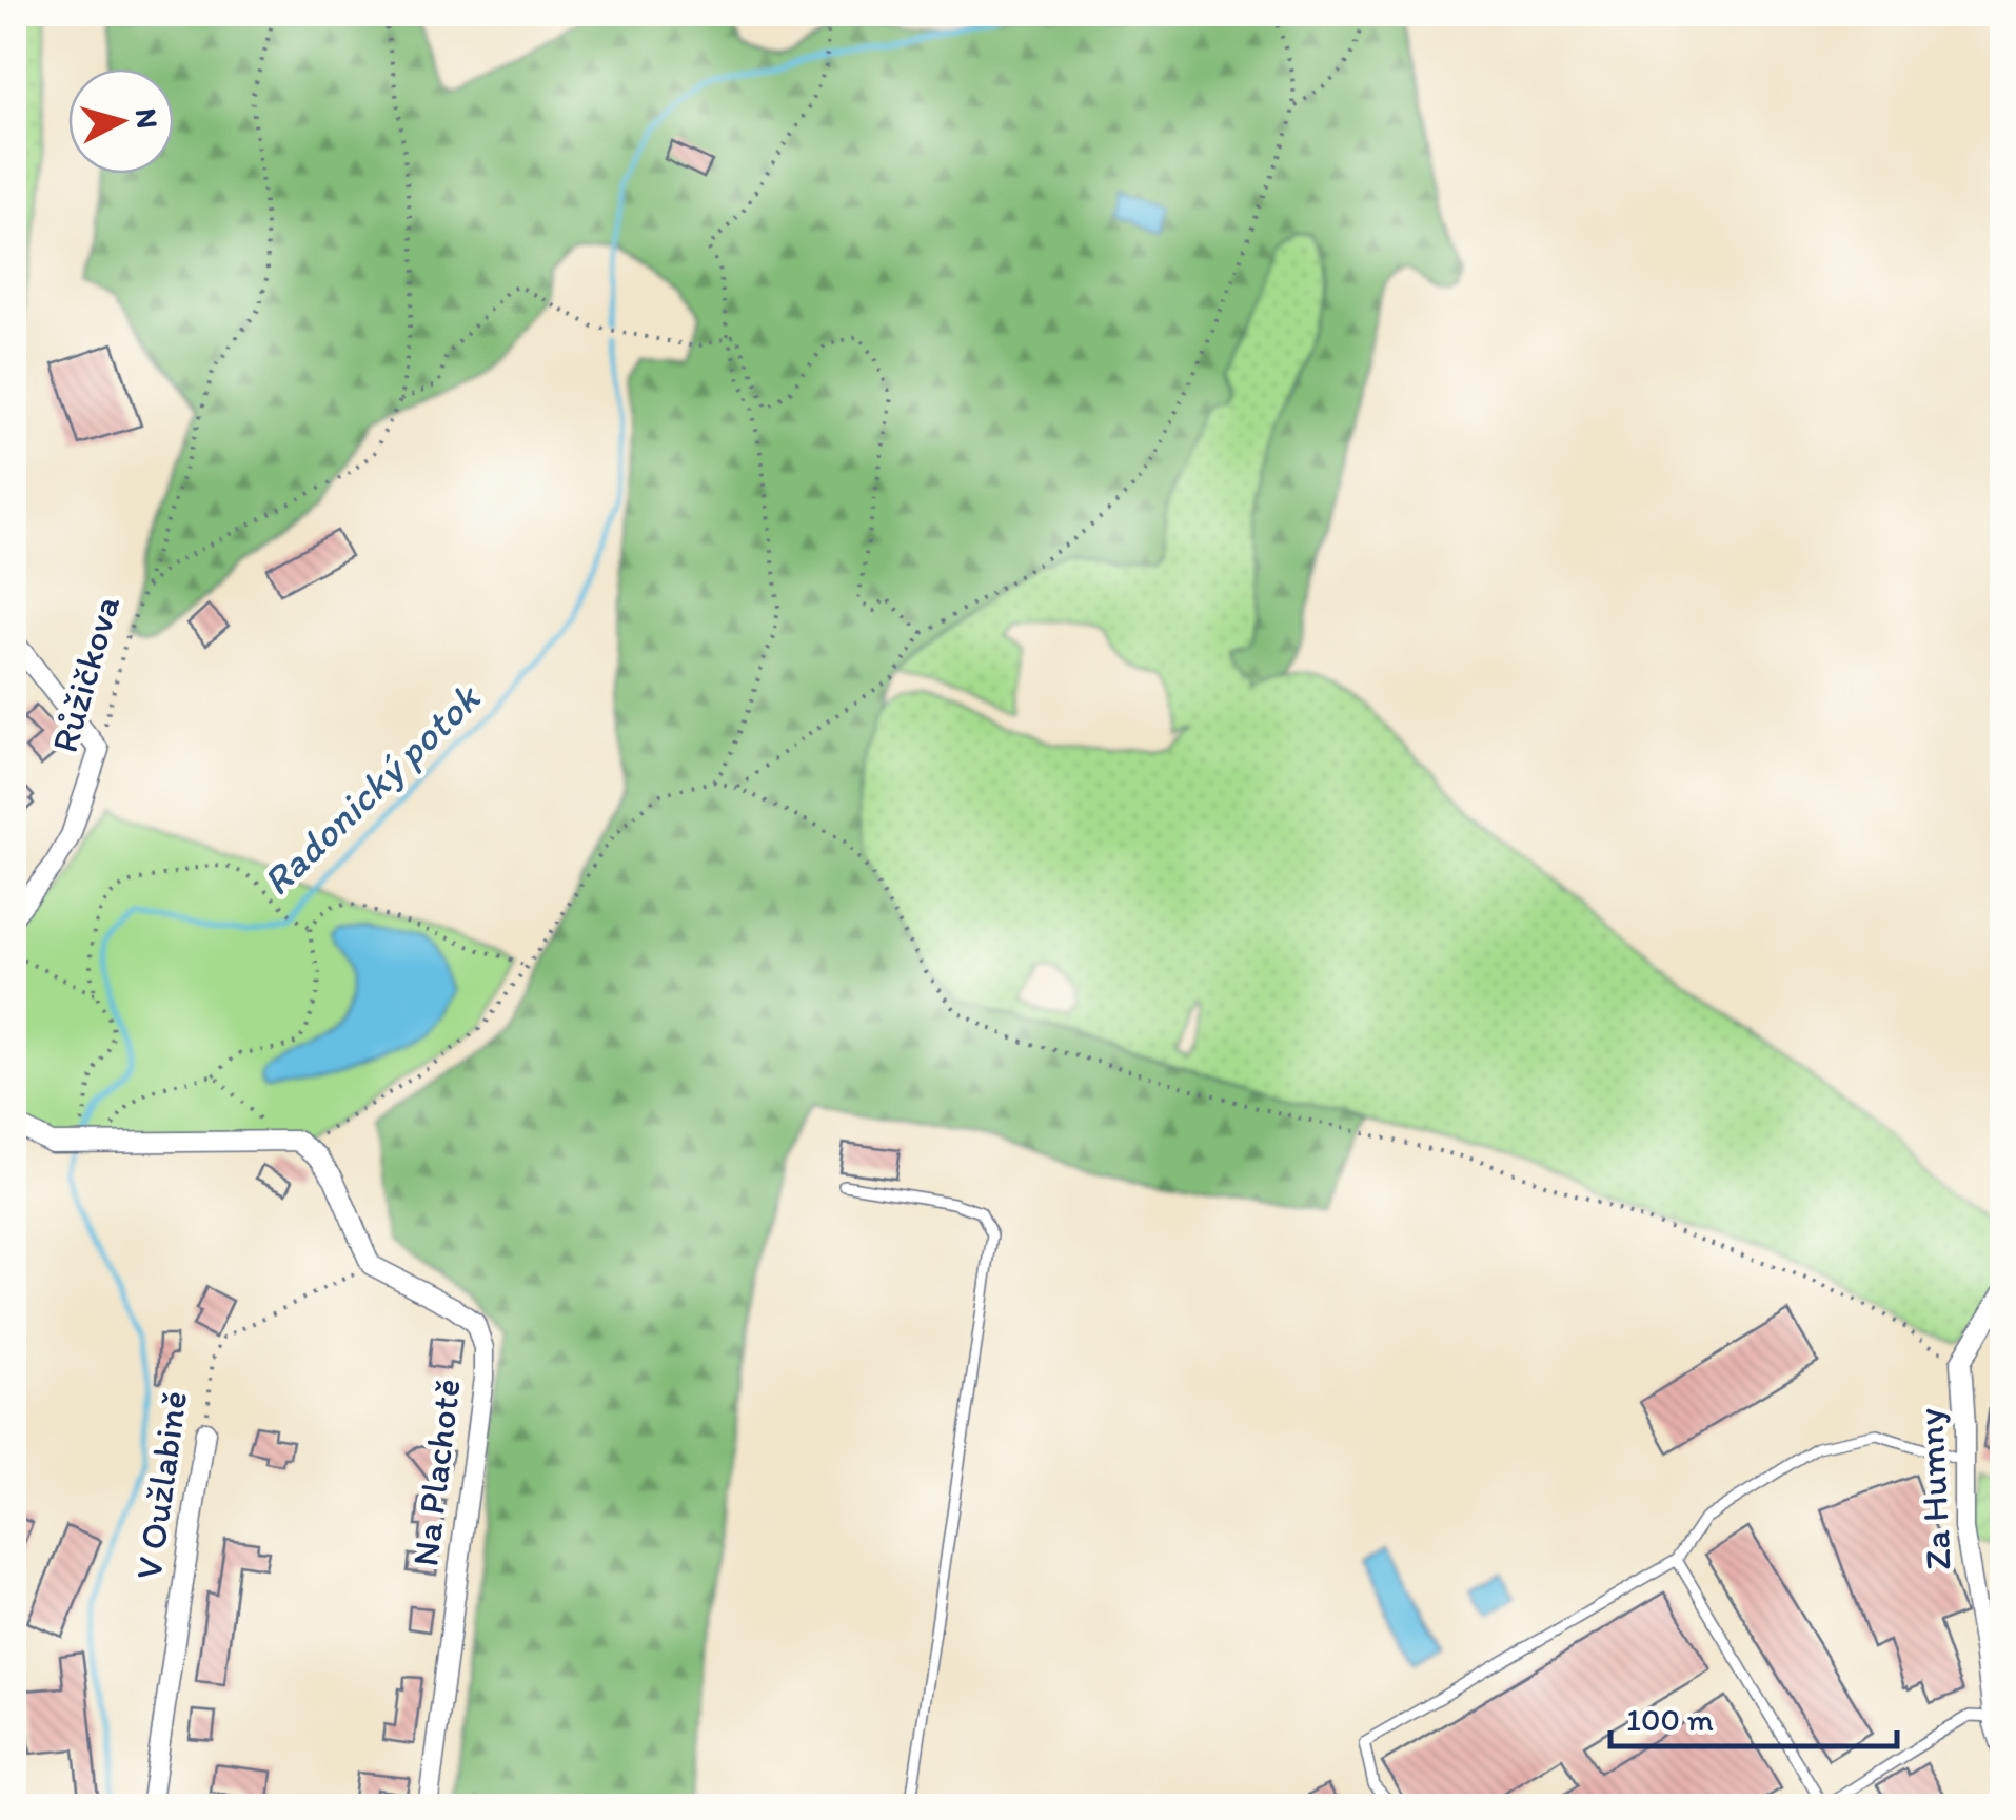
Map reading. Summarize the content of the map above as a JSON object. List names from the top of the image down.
{
  "streets": {
    "street": [
      "Růžičkova",
      "Na Plachotě",
      "V Oužlabině",
      "Za Humny"
    ]
  },
  "crossings": [
    ["Na Plachotě", "V Oužlabině"]
  ],
  "water": ["Radonický potok"],
  "scale_bar": "100 m",
  "north": "right"
}
